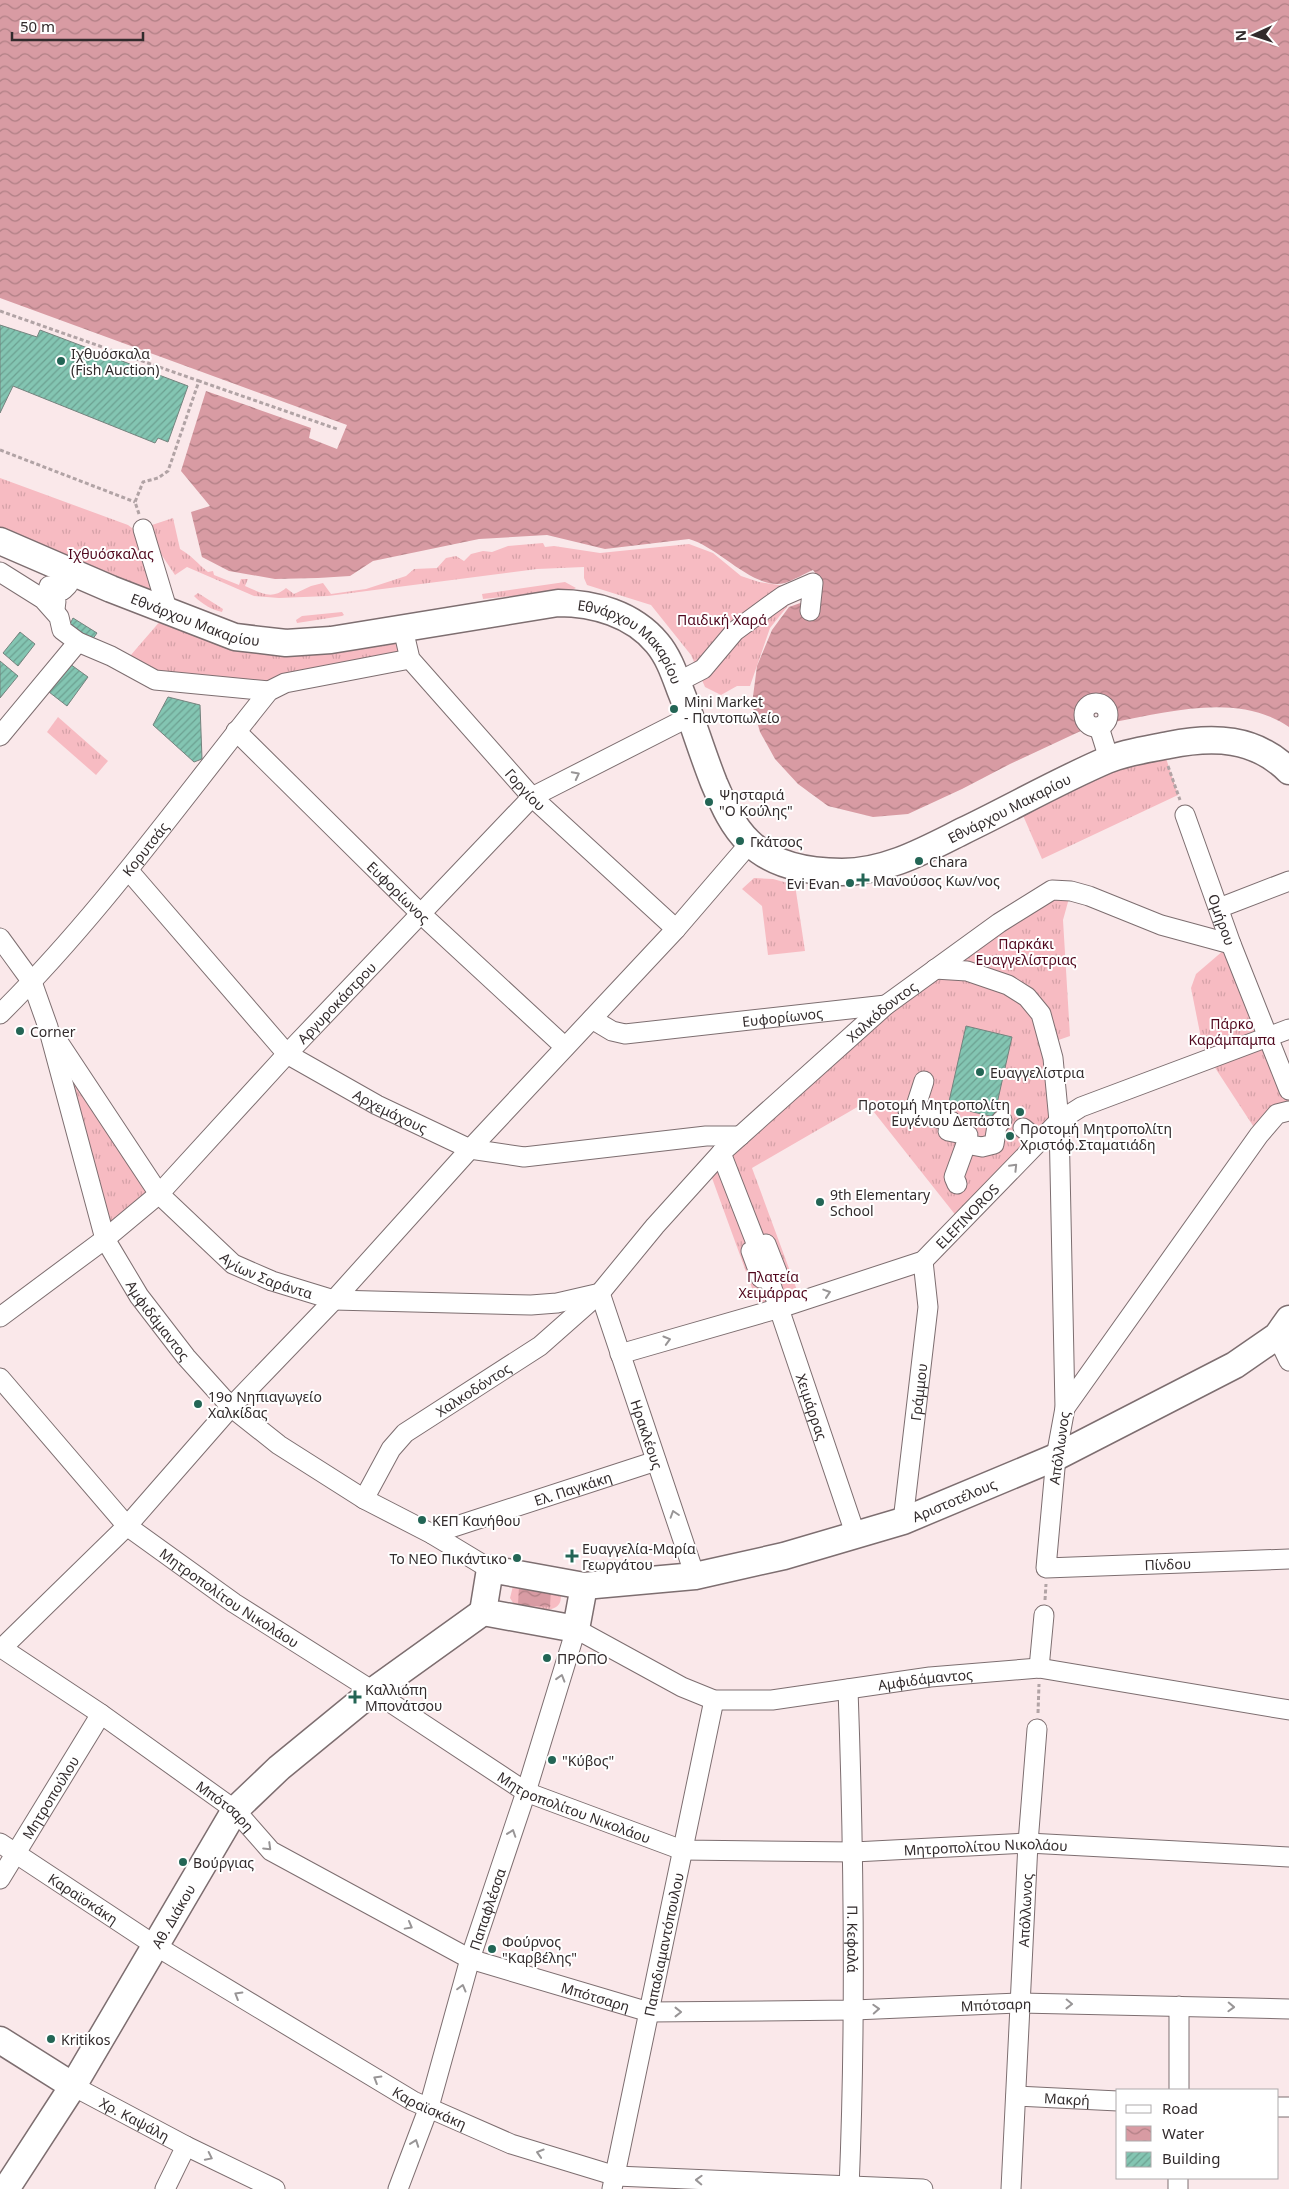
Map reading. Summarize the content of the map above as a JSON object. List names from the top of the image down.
{
  "streets": {
    "street": [
      "Εθνάρχου Μακαρίου",
      "Γοργίου",
      "Κορυτσάς",
      "Ευφορίωνος",
      "Ομήρου",
      "Αργυροκάστρου",
      "Χαλκόδοντος",
      "Αρχεμάχους",
      "ELEFINOROS",
      "Αγίων Σαράντα",
      "Αμφιδάμαντος",
      "Χαλκοδόντος",
      "Γράμμου",
      "Χειμάρρας",
      "Ηρακλέους",
      "Απόλλωνος",
      "Ελ. Παγκάκη",
      "Αριστοτέλους",
      "Πίνδου",
      "Μητροπολίτου Νικολάου",
      "Μητροπούλου",
      "Μπότσαρη",
      "Καραϊσκάκη",
      "Παπαφλέσσα",
      "Αθ. Διάκου",
      "Π. Κεφαλά",
      "Παπαδιαμαντόπουλου",
      "Μακρή",
      "Χρ. Καψάλη"
    ]
  },
  "crossings": [
    ["Εθνάρχου Μακαρίου", "Γοργίου"],
    ["Εθνάρχου Μακαρίου", "Αργυροκάστρου"],
    ["Γοργίου", "Αργυροκάστρου"],
    ["Κορυτσάς", "Ευφορίωνος"],
    ["Κορυτσάς", "Αρχεμάχους"],
    ["Κορυτσάς", "Αμφιδάμαντος"],
    ["Ευφορίωνος", "Αργυροκάστρου"],
    ["Ευφορίωνος", "Χαλκόδοντος"],
    ["Ομήρου", "Χαλκόδοντος"],
    ["Ομήρου", "ELEFINOROS"],
    ["Αργυροκάστρου", "Αρχεμάχους"],
    ["Αργυροκάστρου", "Αγίων Σαράντα"],
    ["Αργυροκάστρου", "Αμφιδάμαντος"],
    ["Χαλκόδοντος", "Αρχεμάχους"],
    ["Χαλκόδοντος", "Αγίων Σαράντα"],
    ["Χαλκόδοντος", "Χαλκοδόντος"],
    ["Χαλκόδοντος", "Χειμάρρας"],
    ["Χαλκόδοντος", "Ηρακλέους"],
    ["Χαλκόδοντος", "Απόλλωνος"],
    ["ELEFINOROS", "Γράμμου"],
    ["ELEFINOROS", "Χειμάρρας"],
    ["ELEFINOROS", "Ηρακλέους"],
    ["ELEFINOROS", "Απόλλωνος"],
    ["Αγίων Σαράντα", "Αμφιδάμαντος"],
    ["Αγίων Σαράντα", "Χαλκοδόντος"],
    ["Αγίων Σαράντα", "Ηρακλέους"],
    ["Αμφιδάμαντος", "Χαλκοδόντος"],
    ["Αμφιδάμαντος", "Ελ. Παγκάκη"],
    ["Αμφιδάμαντος", "Αριστοτέλους"],
    ["Αμφιδάμαντος", "Παπαφλέσσα"],
    ["Αμφιδάμαντος", "Π. Κεφαλά"],
    ["Αμφιδάμαντος", "Παπαδιαμαντόπουλου"],
    ["Χαλκοδόντος", "Ηρακλέους"],
    ["Γράμμου", "Αριστοτέλους"],
    ["Χειμάρρας", "Αριστοτέλους"],
    ["Ηρακλέους", "Ελ. Παγκάκη"],
    ["Ηρακλέους", "Αριστοτέλους"],
    ["Απόλλωνος", "Αριστοτέλους"],
    ["Απόλλωνος", "Πίνδου"],
    ["Απόλλωνος", "Μητροπολίτου Νικολάου"],
    ["Απόλλωνος", "Μπότσαρη"],
    ["Απόλλωνος", "Μακρή"],
    ["Μητροπολίτου Νικολάου", "Παπαφλέσσα"],
    ["Μητροπολίτου Νικολάου", "Αθ. Διάκου"],
    ["Μητροπολίτου Νικολάου", "Π. Κεφαλά"],
    ["Μητροπολίτου Νικολάου", "Παπαδιαμαντόπουλου"],
    ["Μητροπούλου", "Μπότσαρη"],
    ["Μητροπούλου", "Καραϊσκάκη"],
    ["Μπότσαρη", "Παπαφλέσσα"],
    ["Μπότσαρη", "Αθ. Διάκου"],
    ["Μπότσαρη", "Π. Κεφαλά"],
    ["Μπότσαρη", "Παπαδιαμαντόπουλου"],
    ["Καραϊσκάκη", "Παπαφλέσσα"],
    ["Καραϊσκάκη", "Αθ. Διάκου"],
    ["Καραϊσκάκη", "Π. Κεφαλά"],
    ["Καραϊσκάκη", "Παπαδιαμαντόπουλου"],
    ["Αθ. Διάκου", "Χρ. Καψάλη"]
  ],
  "one_way": [
    "ELEFINOROS",
    "Ηρακλέους",
    "Μπότσαρη",
    "Καραϊσκάκη",
    "Παπαφλέσσα"
  ],
  "parks": [
    "Ιχθυόσκαλας",
    "Παιδική Χαρά",
    "Παρκάκι Ευαγγελίστριας",
    "Πάρκο Καράμπαμπα",
    "Πλατεία Χειμάρρας"
  ],
  "places": {
    "other": [
      "Ιχθυόσκαλα (Fish Auction)",
      "Mini Market - Παντοπωλείο",
      "Ψησταριά \"Ο Κούλης\"",
      "Γκάτσος",
      "Chara",
      "Evi Evan",
      "Corner",
      "Ευαγγελίστρια",
      "Προτομή Μητροπολίτη Ευγένιου Δεπάστα",
      "Προτομή Μητροπολίτη Χριστόφ.Σταματιάδη",
      "9th Elementary School",
      "19ο Νηπιαγωγείο Χαλκίδας",
      "ΚΕΠ Κανήθου",
      "Το ΝΕΟ Πικάντικο",
      "ΠΡΟΠΟ",
      "\"Κύβος\"",
      "Βούργιας",
      "Φούρνος \"Καρβέλης\"",
      "Kritikos"
    ],
    "health": ["Μανούσος Κων/νος", "Ευαγγελία-Μαρία Γεωργάτου", "Καλλιόπη Μπονάτσου"]
  },
  "legend": ["Road", "Water", "Building"],
  "scale_bar": "50 m",
  "north": "left"
}
